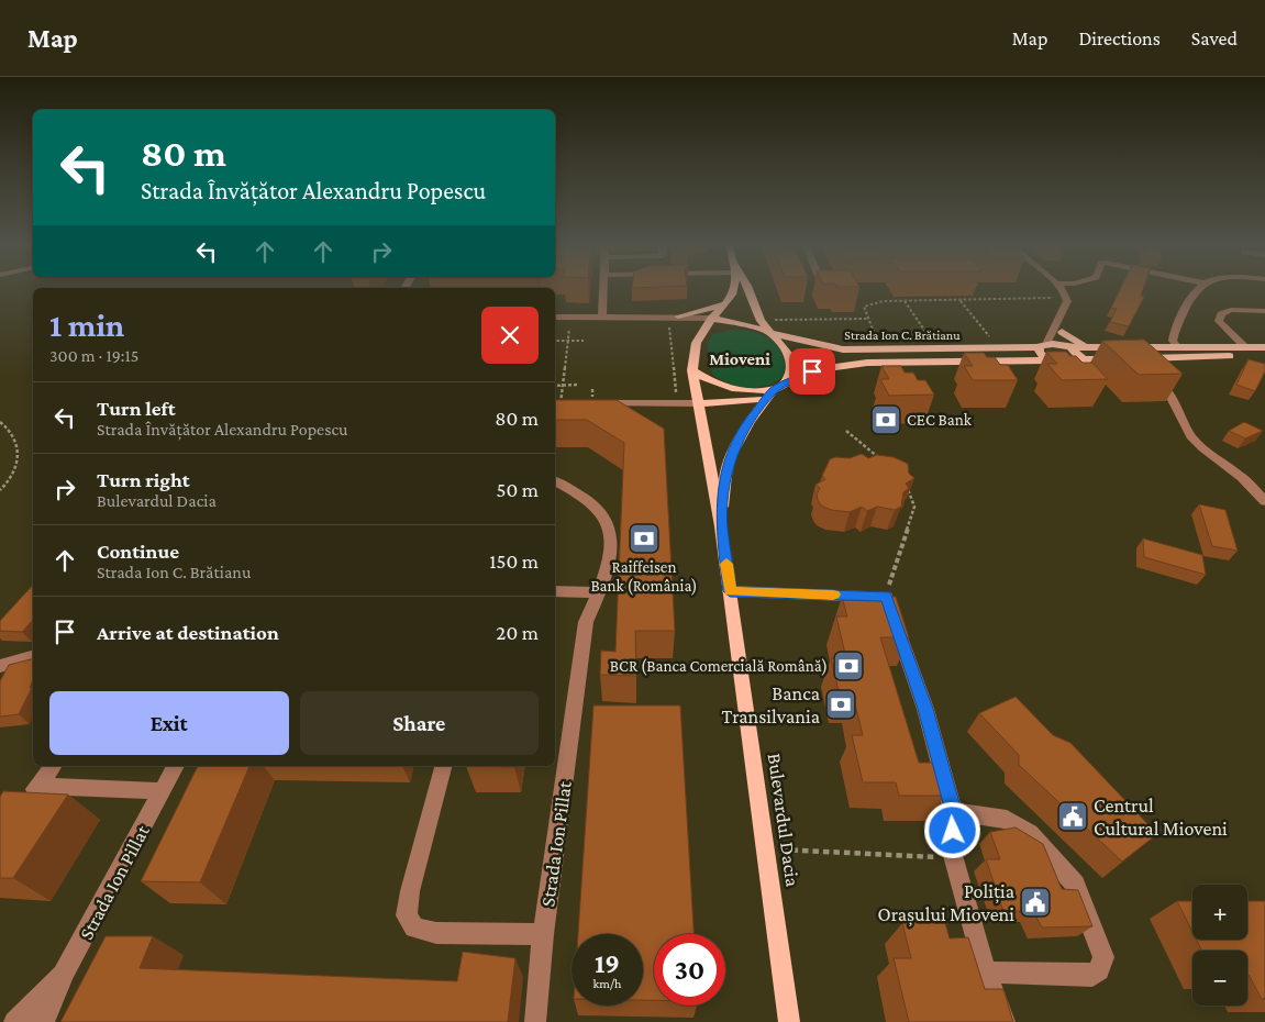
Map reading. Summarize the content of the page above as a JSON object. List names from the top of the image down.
{
  "streets": {
    "main road": ["Strada Ion C. Brătianu", "Bulevardul Dacia"],
    "street": ["Strada Ion Pillat"]
  },
  "crossings": [
    ["Strada Ion C. Brătianu", "Bulevardul Dacia"]
  ],
  "districts": ["Mioveni"],
  "places": {
    "bank": [
      "CEC Bank",
      "Raiffeisen Bank (România)",
      "BCR (Banca Comercială Română)",
      "Banca Transilvania"
    ],
    "public building": ["Centrul Cultural Mioveni", "Poliția Orașului Mioveni"]
  },
  "page": {
    "header": "Map",
    "nav": ["Map", "Directions", "Saved"],
    "turn": ["80 m", "Strada Învățător Alexandru Popescu"],
    "heading": ["1 min", "300 m · 19:15"],
    "list": [
      {
        "name": "Turn left",
        "note": "Strada Învățător Alexandru Popescu",
        "value": "80 m"
      },
      {
        "name": "Turn right",
        "note": "Bulevardul Dacia",
        "value": "50 m"
      },
      {
        "name": "Continue",
        "note": "Strada Ion C. Brătianu",
        "value": "150 m"
      },
      {
        "name": "Arrive at destination",
        "value": "20 m"
      }
    ],
    "buttons": ["Exit", "Share"],
    "map_buttons": ["+", "−"],
    "speed": "19 km/h",
    "limit": "30"
  }
}
